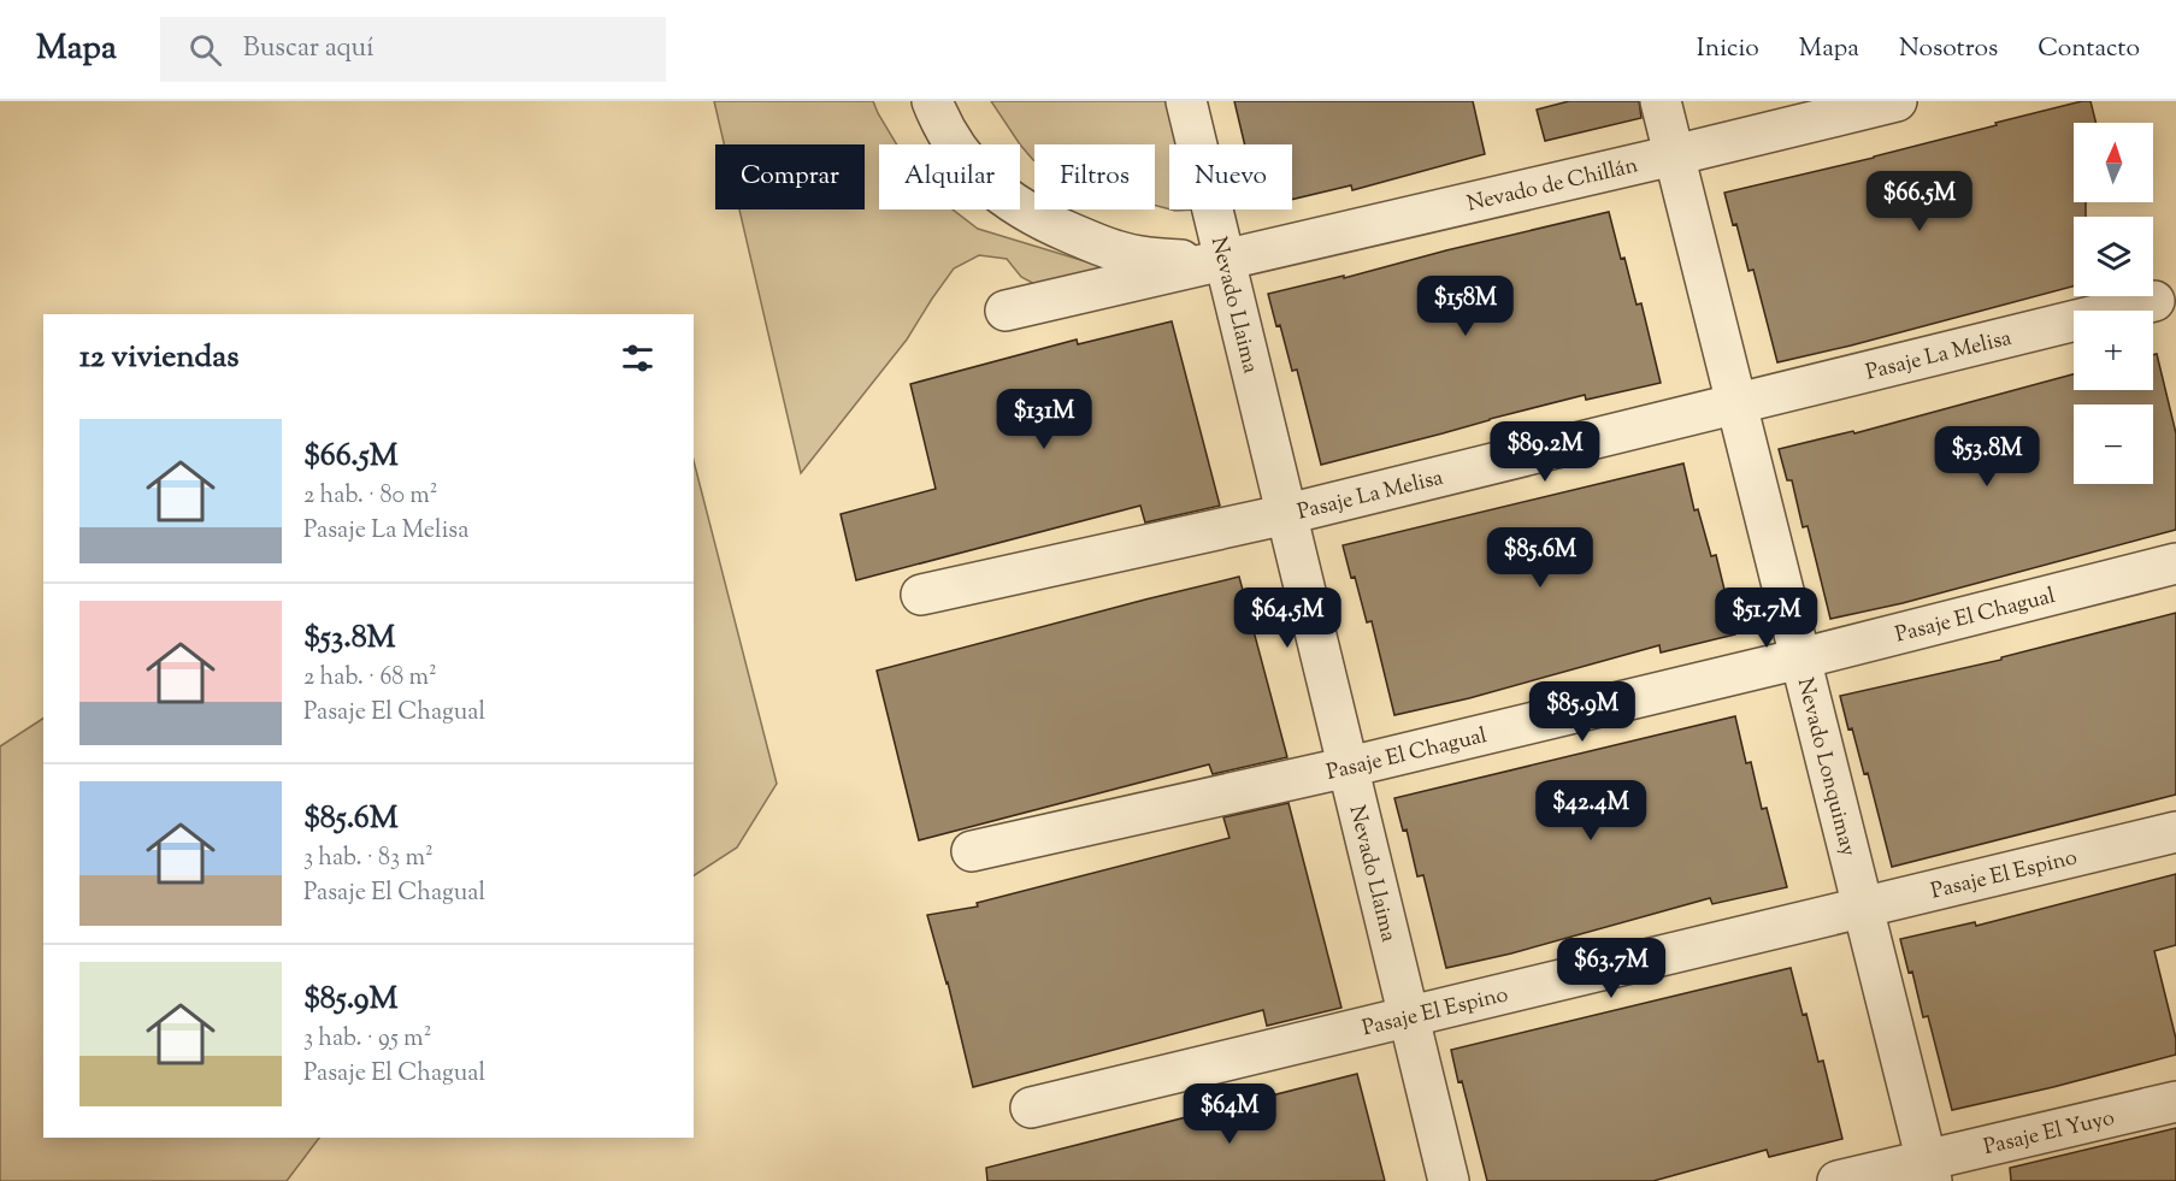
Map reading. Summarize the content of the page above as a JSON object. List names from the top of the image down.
{
  "streets": {
    "street": [
      "Nevado de Chillán",
      "Nevado Llaima",
      "Pasaje La Melisa",
      "Pasaje El Chagual",
      "Nevado Lonquimay",
      "Pasaje El Espino",
      "Pasaje El Yuyo"
    ]
  },
  "crossings": [
    ["Nevado de Chillán", "Nevado Llaima"],
    ["Nevado de Chillán", "Nevado Lonquimay"],
    ["Nevado Llaima", "Pasaje La Melisa"],
    ["Nevado Llaima", "Pasaje El Chagual"],
    ["Nevado Llaima", "Pasaje El Espino"],
    ["Pasaje La Melisa", "Nevado Lonquimay"],
    ["Pasaje El Chagual", "Nevado Lonquimay"],
    ["Nevado Lonquimay", "Pasaje El Espino"],
    ["Nevado Lonquimay", "Pasaje El Yuyo"]
  ],
  "north": "top",
  "page": {
    "header": "Mapa",
    "search": "Buscar aquí",
    "nav": [
      "Inicio",
      "Mapa",
      "Nosotros",
      "Contacto"
    ],
    "map_buttons": ["+", "−"],
    "chip": [
      "Comprar",
      "Alquilar",
      "Filtros",
      "Nuevo"
    ],
    "price": [
      "$66.5M",
      "$158M",
      "$131M",
      "$89.2M",
      "$53.8M",
      "$85.6M",
      "$64.5M",
      "$51.7M",
      "$85.9M",
      "$42.4M",
      "$63.7M",
      "$64M"
    ],
    "heading": "12 viviendas",
    "list": [
      {
        "name": "$66.5M",
        "note": "2 hab. · 80 m² · Pasaje La Melisa"
      },
      {
        "name": "$53.8M",
        "note": "2 hab. · 68 m² · Pasaje El Chagual"
      },
      {
        "name": "$85.6M",
        "note": "3 hab. · 83 m² · Pasaje El Chagual"
      },
      {
        "name": "$85.9M",
        "note": "3 hab. · 95 m² · Pasaje El Chagual"
      }
    ]
  }
}
